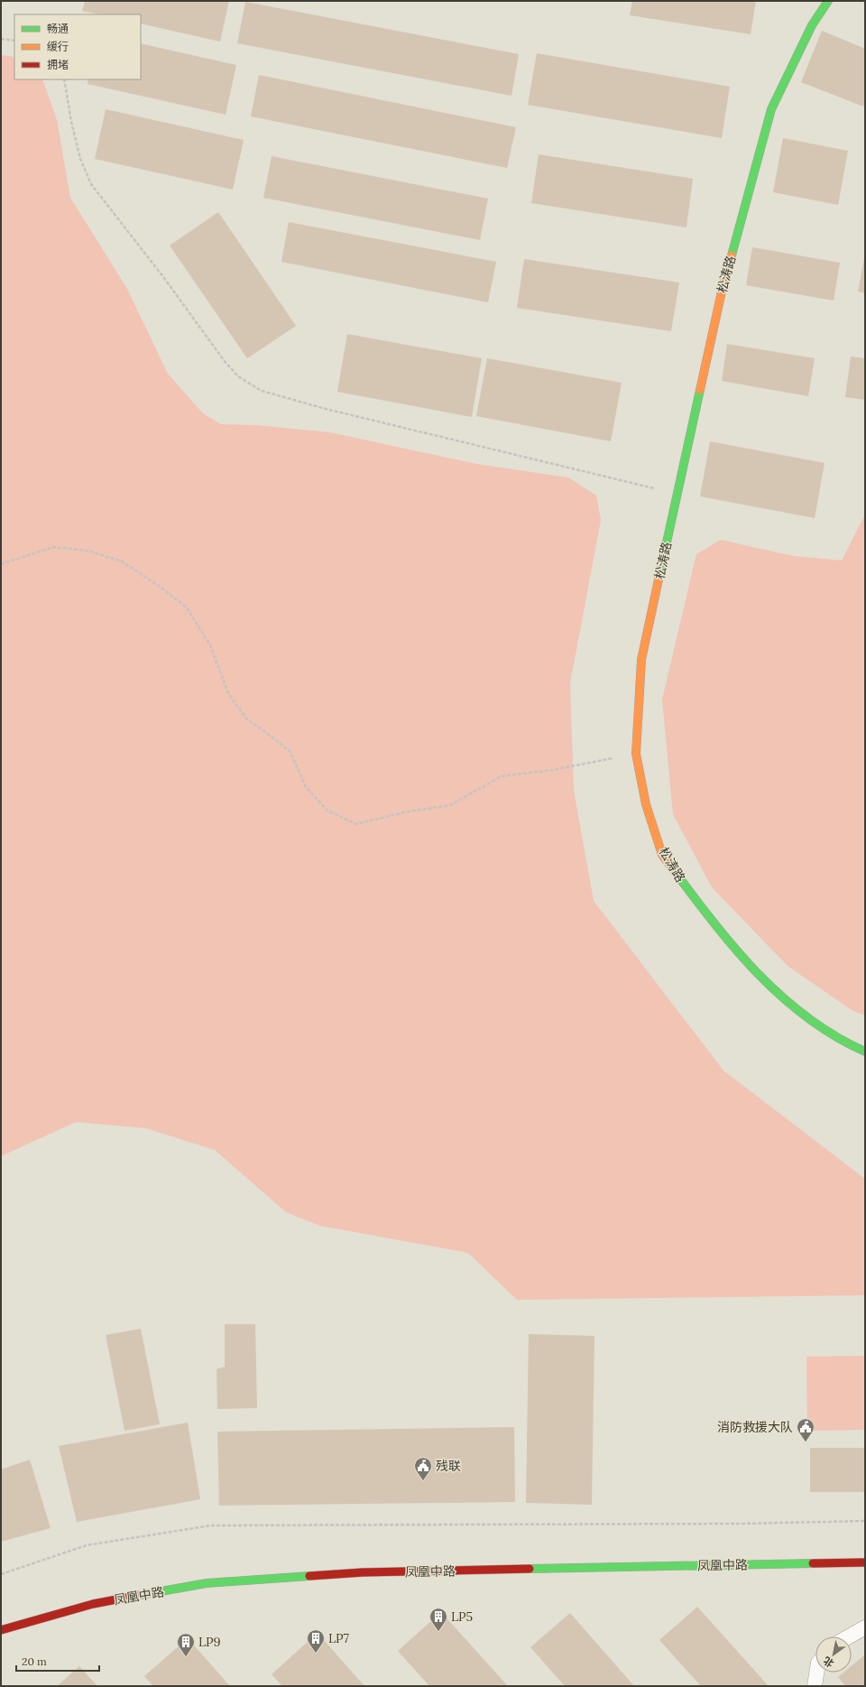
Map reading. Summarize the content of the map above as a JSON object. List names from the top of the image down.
{
  "streets": {
    "street": ["松涛路", "凤凰中路"]
  },
  "places": {
    "public building": ["消防救援大队", "残联"],
    "building": ["LP5", "LP7", "LP9"]
  },
  "legend": ["畅通", "缓行", "拥堵"],
  "scale_bar": "20 m",
  "north": "bottom left"
}
